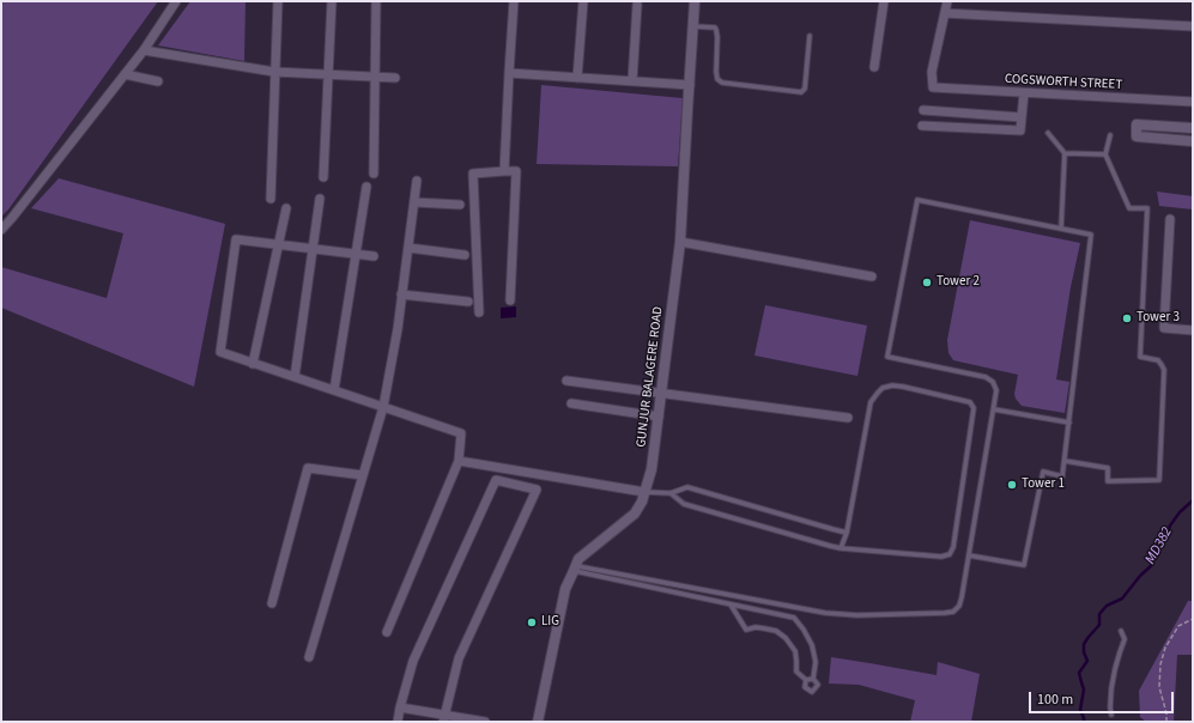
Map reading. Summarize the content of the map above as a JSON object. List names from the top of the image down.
{
  "streets": {
    "street": ["COGSWORTH STREET", "GUNJUR BALAGERE ROAD"]
  },
  "water": ["MD382"],
  "places": [
    "Tower 2",
    "Tower 3",
    "Tower 1",
    "LIG"
  ],
  "scale_bar": "100 m"
}
